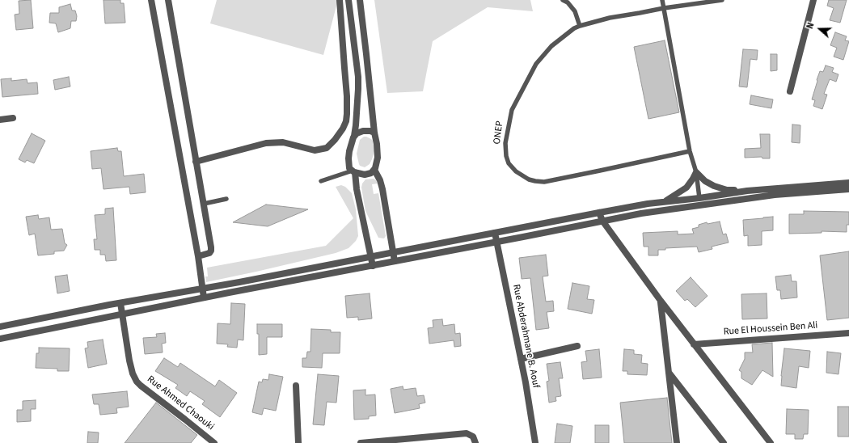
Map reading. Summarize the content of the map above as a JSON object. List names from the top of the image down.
{
  "streets": {
    "street": ["Rue El Houssein Ben Ali", "Rue Abderahmane B. Aouf", "Rue Ahmed Chaouki"],
    "lane": ["ONEP"]
  },
  "north": "left"
}
